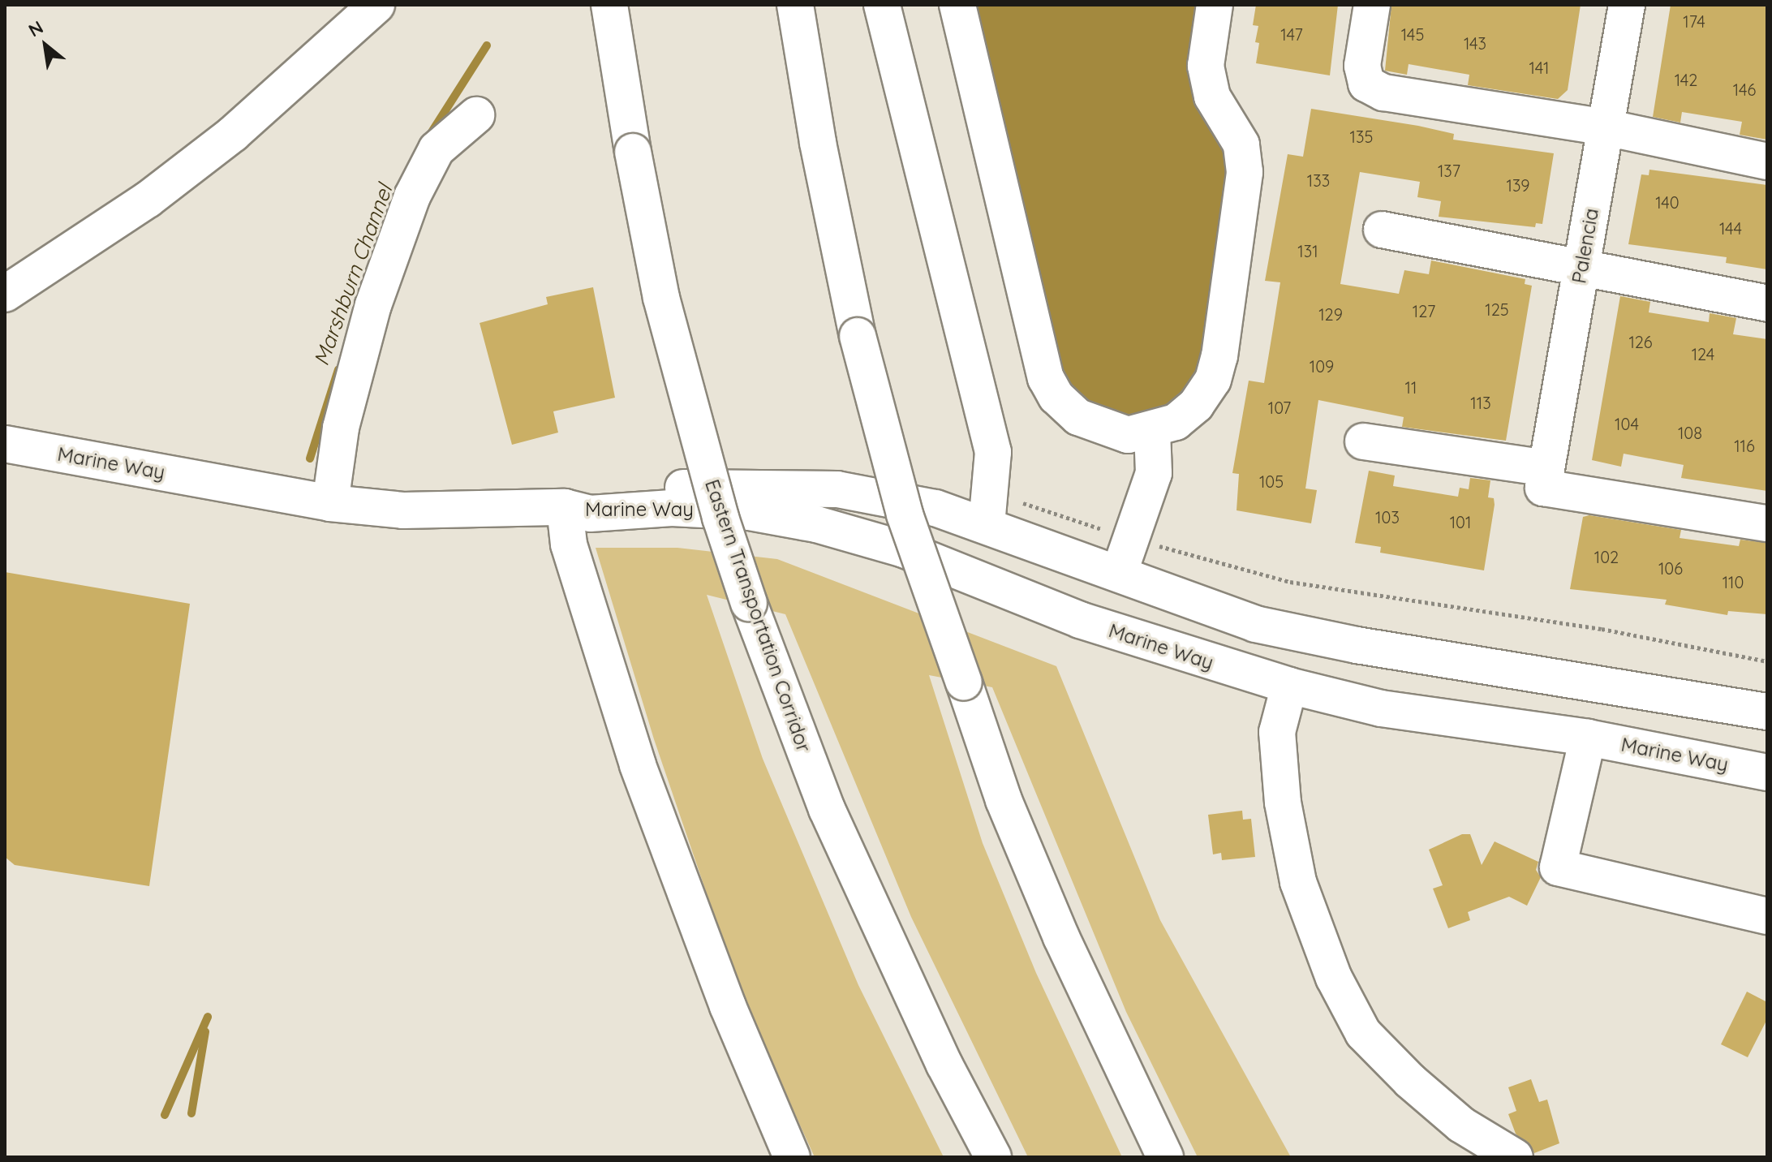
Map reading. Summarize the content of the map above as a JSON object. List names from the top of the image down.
{
  "streets": {
    "main road": ["Palencia", "Marine Way", "Eastern Transportation Corridor"]
  },
  "water": ["Marshburn Channel"],
  "house_numbers": [
    "174",
    "147",
    "145",
    "143",
    "141",
    "142",
    "146",
    "135",
    "137",
    "133",
    "139",
    "140",
    "144",
    "131",
    "125",
    "127",
    "129",
    "126",
    "124",
    "109",
    "11",
    "113",
    "107",
    "104",
    "108",
    "116",
    "105",
    "103",
    "101",
    "102",
    "106",
    "110"
  ],
  "north": "top left"
}
